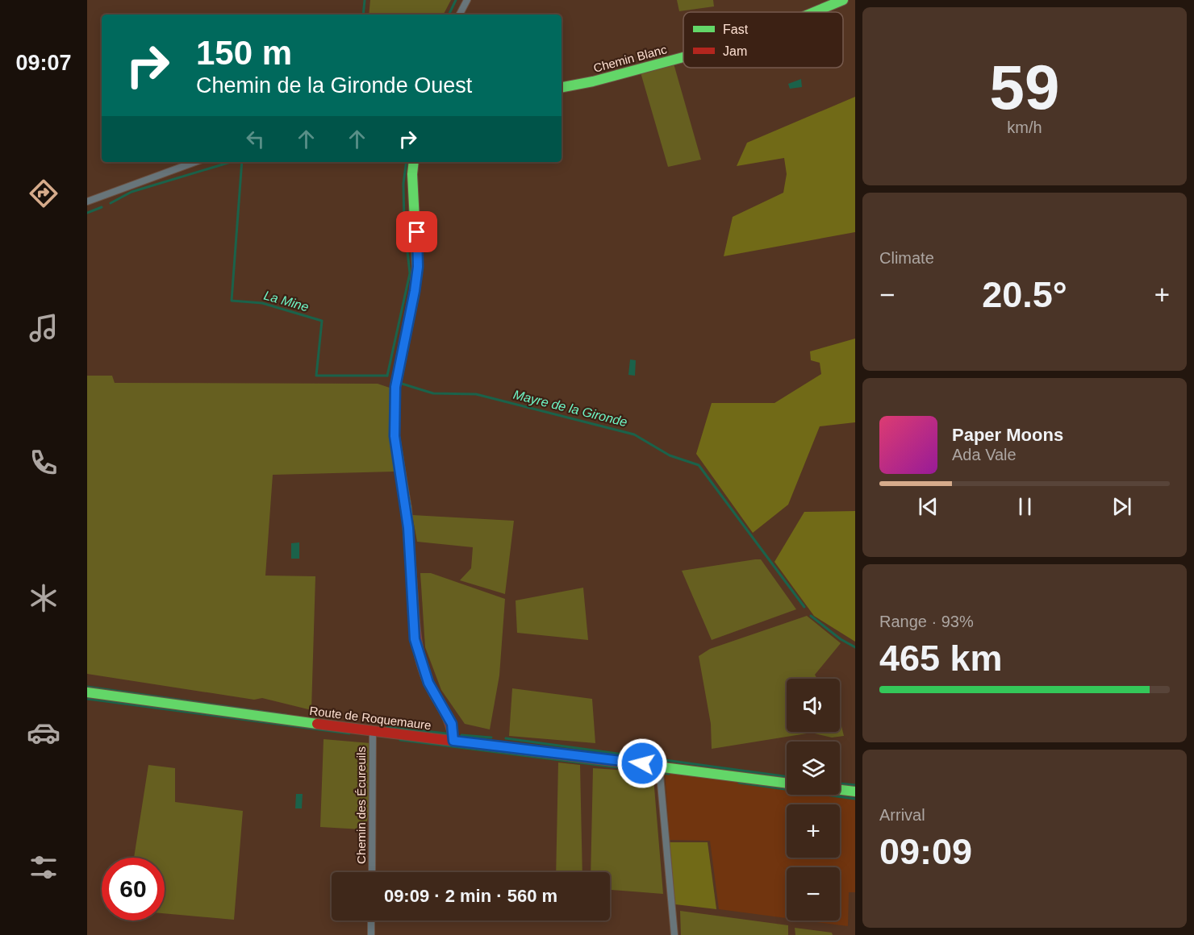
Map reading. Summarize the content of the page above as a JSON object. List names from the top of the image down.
{
  "streets": {
    "street": ["Chemin Blanc", "Route de Roquemaure", "Chemin des Écureuils"]
  },
  "crossings": [
    ["Route de Roquemaure", "Chemin des Écureuils"]
  ],
  "water": ["La Mine", "Mayre de la Gironde"],
  "legend": ["Fast", "Jam"],
  "page": {
    "tabs": "09:07",
    "tile": [
      ["59", "km/h"],
      "Climate",
      ["Range · 93%", "465 km"],
      ["Arrival", "09:09"]
    ],
    "turn": ["150 m", "Chemin de la Gironde Ouest"],
    "heat": ["−", "20.5°", "+"],
    "song": ["Paper Moons", "Ada Vale"],
    "map_buttons": ["+", "−"],
    "limit": "60",
    "trip": "09:09 · 2 min · 560 m"
  }
}
